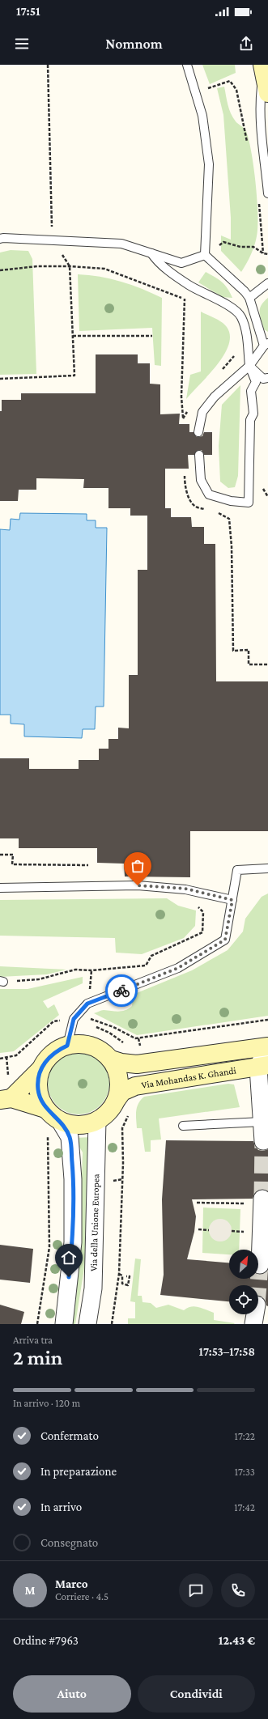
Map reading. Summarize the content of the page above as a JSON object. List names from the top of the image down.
{
  "streets": {
    "street": ["Via Mohandas K. Ghandi", "Via della Unione Europea"]
  },
  "crossings": [
    ["Via Mohandas K. Ghandi", "Via della Unione Europea"]
  ],
  "north": "top right",
  "page": {
    "status": "17:51",
    "header": "Nomnom",
    "heading": ["2 min", "Arriva tra", "17:53–17:58"],
    "panel": [
      "Marco",
      "Corriere · 4.5",
      "Ordine #7963",
      "12.43 €"
    ],
    "bar": "In arrivo · 120 m",
    "list": [
      ["Confermato", "17:22"],
      ["In preparazione", "17:33"],
      ["In arrivo", "17:42"],
      "Consegnato"
    ],
    "round": "M",
    "buttons": ["Aiuto", "Condividi"]
  }
}
